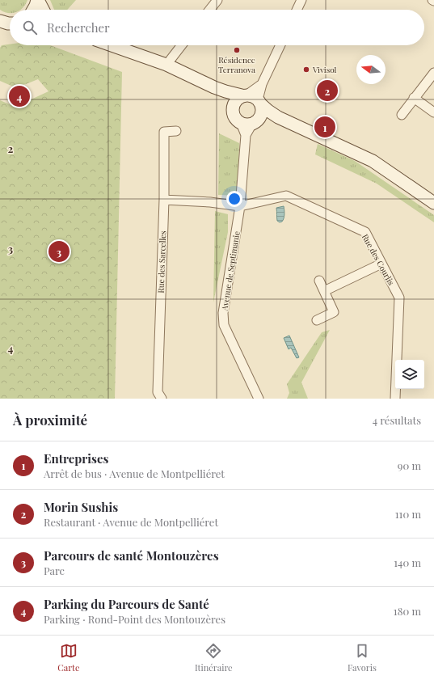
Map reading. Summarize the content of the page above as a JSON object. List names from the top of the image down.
{
  "streets": {
    "street": ["Rue des Courlis", "Rue des Sarcelles", "Avenue de Septimanie"]
  },
  "crossings": [
    ["Rue des Courlis", "Avenue de Septimanie"]
  ],
  "places": ["Résidence Terranova", "Vivisol"],
  "north": "left",
  "page": {
    "search": "Rechercher",
    "pins": [
      "2",
      "4",
      "1",
      "3"
    ],
    "heading": ["À proximité", "4 résultats"],
    "list": [
      {
        "mark": "1",
        "name": "Entreprises",
        "note": "Arrêt de bus · Avenue de Montpelliéret",
        "value": "90 m"
      },
      {
        "mark": "2",
        "name": "Morin Sushis",
        "note": "Restaurant · Avenue de Montpelliéret",
        "value": "110 m"
      },
      {
        "mark": "3",
        "name": "Parcours de santé Montouzères",
        "note": "Parc",
        "value": "140 m"
      },
      {
        "mark": "4",
        "name": "Parking du Parcours de Santé",
        "note": "Parking · Rond-Point des Montouzères",
        "value": "180 m"
      }
    ],
    "nav": ["Carte", "Itinéraire", "Favoris"]
  },
  "grid": {
    "rows": ["2", "3", "4"]
  }
}
